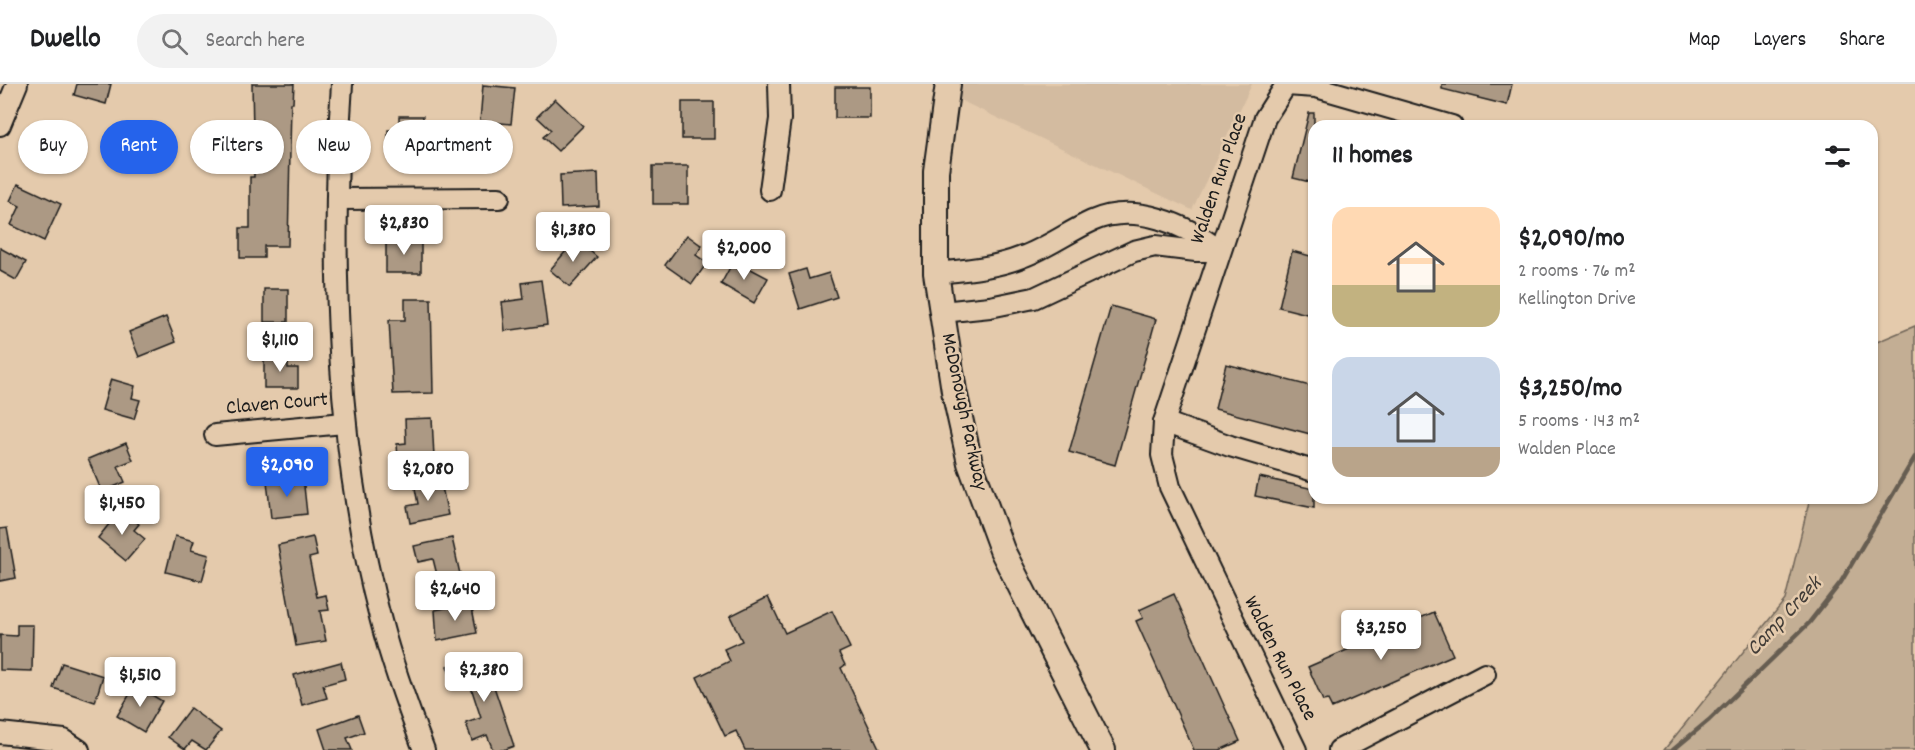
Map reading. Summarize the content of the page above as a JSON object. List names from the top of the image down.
{
  "streets": {
    "street": ["Walden Run Place", "Claven Court", "McDonough Parkway"]
  },
  "crossings": [
    ["Walden Run Place", "McDonough Parkway"]
  ],
  "water": ["Camp Creek"],
  "page": {
    "header": "Dwello",
    "search": "Search here",
    "nav": ["Map", "Layers", "Share"],
    "chip": [
      "Buy",
      "Rent",
      "Filters",
      "New",
      "Apartment"
    ],
    "heading": "11 homes",
    "list": [
      {
        "name": "$2,090/mo",
        "note": "2 rooms · 76 m² · Kellington Drive"
      },
      {
        "name": "$3,250/mo",
        "note": "5 rooms · 143 m² · Walden Place"
      }
    ],
    "price": [
      "$2,830",
      "$1,380",
      "$2,000",
      "$1,110",
      "$2,090",
      "$2,080",
      "$1,450",
      "$2,640",
      "$3,250",
      "$2,380",
      "$1,510"
    ]
  }
}
